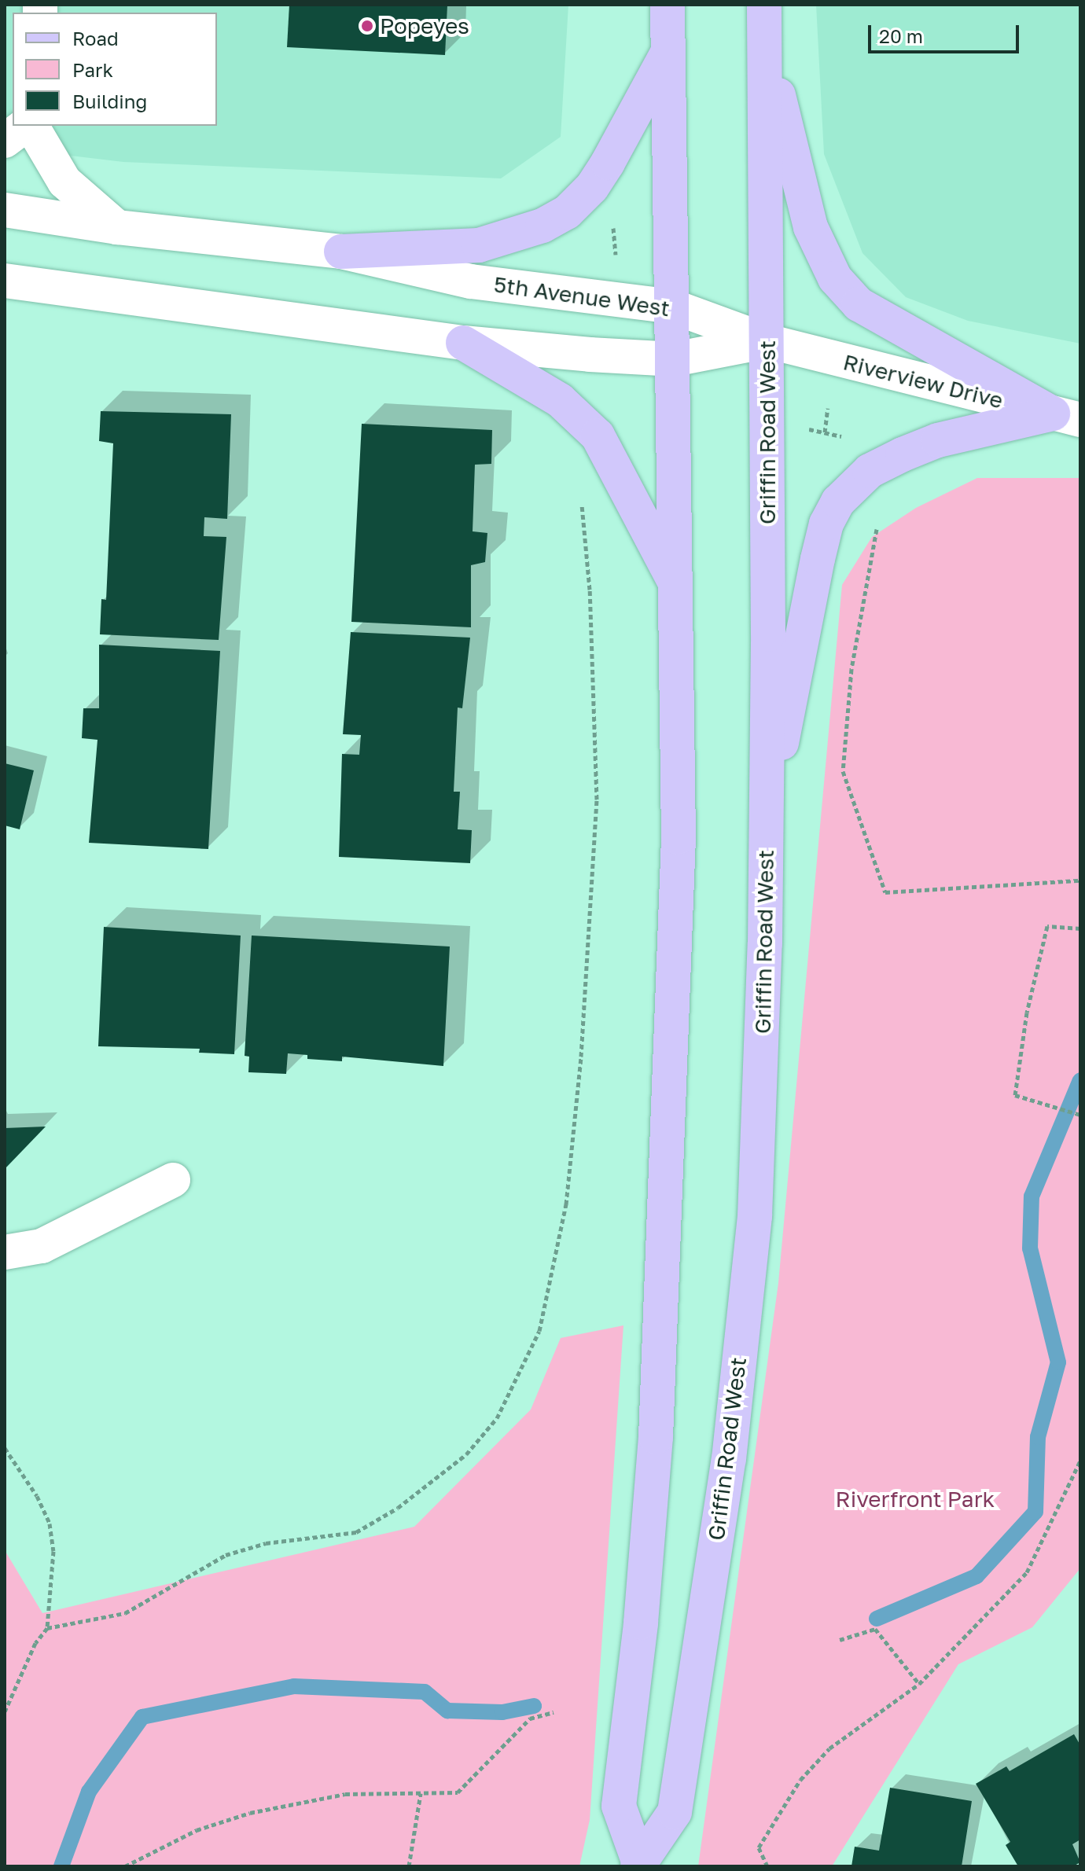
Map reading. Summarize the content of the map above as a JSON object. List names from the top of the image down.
{
  "streets": {
    "main road": ["Griffin Road West"],
    "street": ["5th Avenue West", "Riverview Drive"]
  },
  "crossings": [
    ["5th Avenue West", "Riverview Drive"],
    ["5th Avenue West", "Griffin Road West"],
    ["Riverview Drive", "Griffin Road West"]
  ],
  "parks": ["Riverfront Park"],
  "places": ["Popeyes"],
  "legend": ["Road", "Park", "Building"],
  "scale_bar": "20 m"
}
